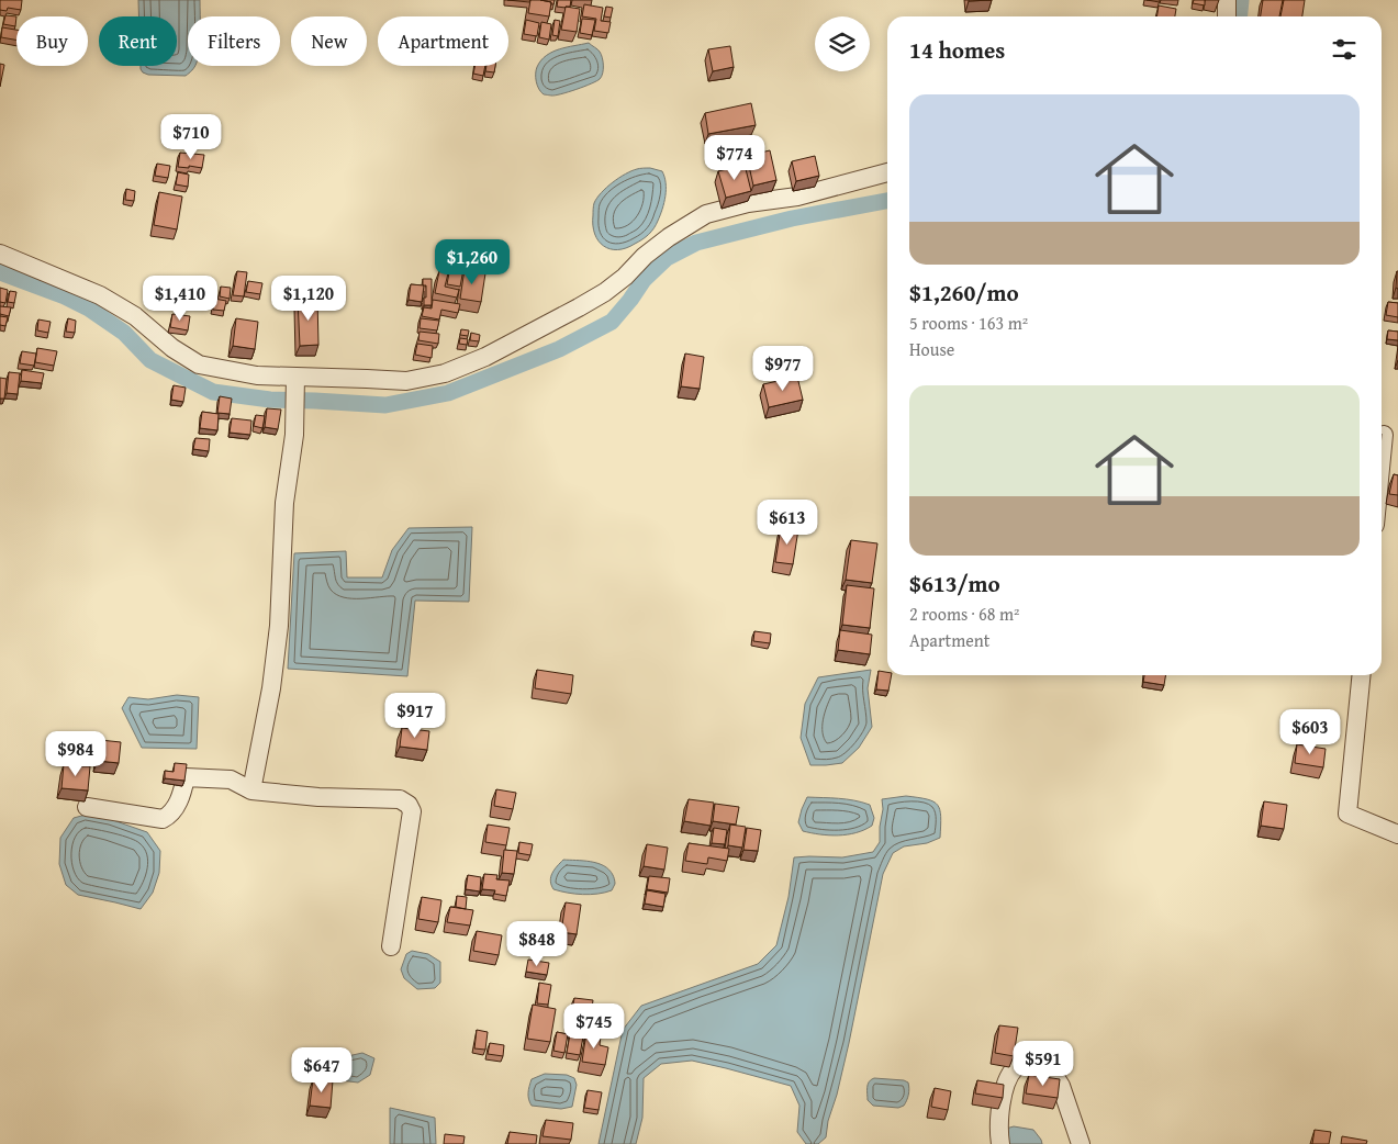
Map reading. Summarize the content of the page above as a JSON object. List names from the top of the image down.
{
  "page": {
    "chip": [
      "Buy",
      "Rent",
      "Filters",
      "New",
      "Apartment"
    ],
    "heading": "14 homes",
    "list": [
      {
        "name": "$1,260/mo",
        "note": "5 rooms · 163 m² · House"
      },
      {
        "name": "$613/mo",
        "note": "2 rooms · 68 m² · Apartment"
      }
    ],
    "price": [
      "$710",
      "$774",
      "$1,260",
      "$1,410",
      "$1,120",
      "$977",
      "$613",
      "$917",
      "$603",
      "$984",
      "$848",
      "$745",
      "$591",
      "$647"
    ]
  }
}
